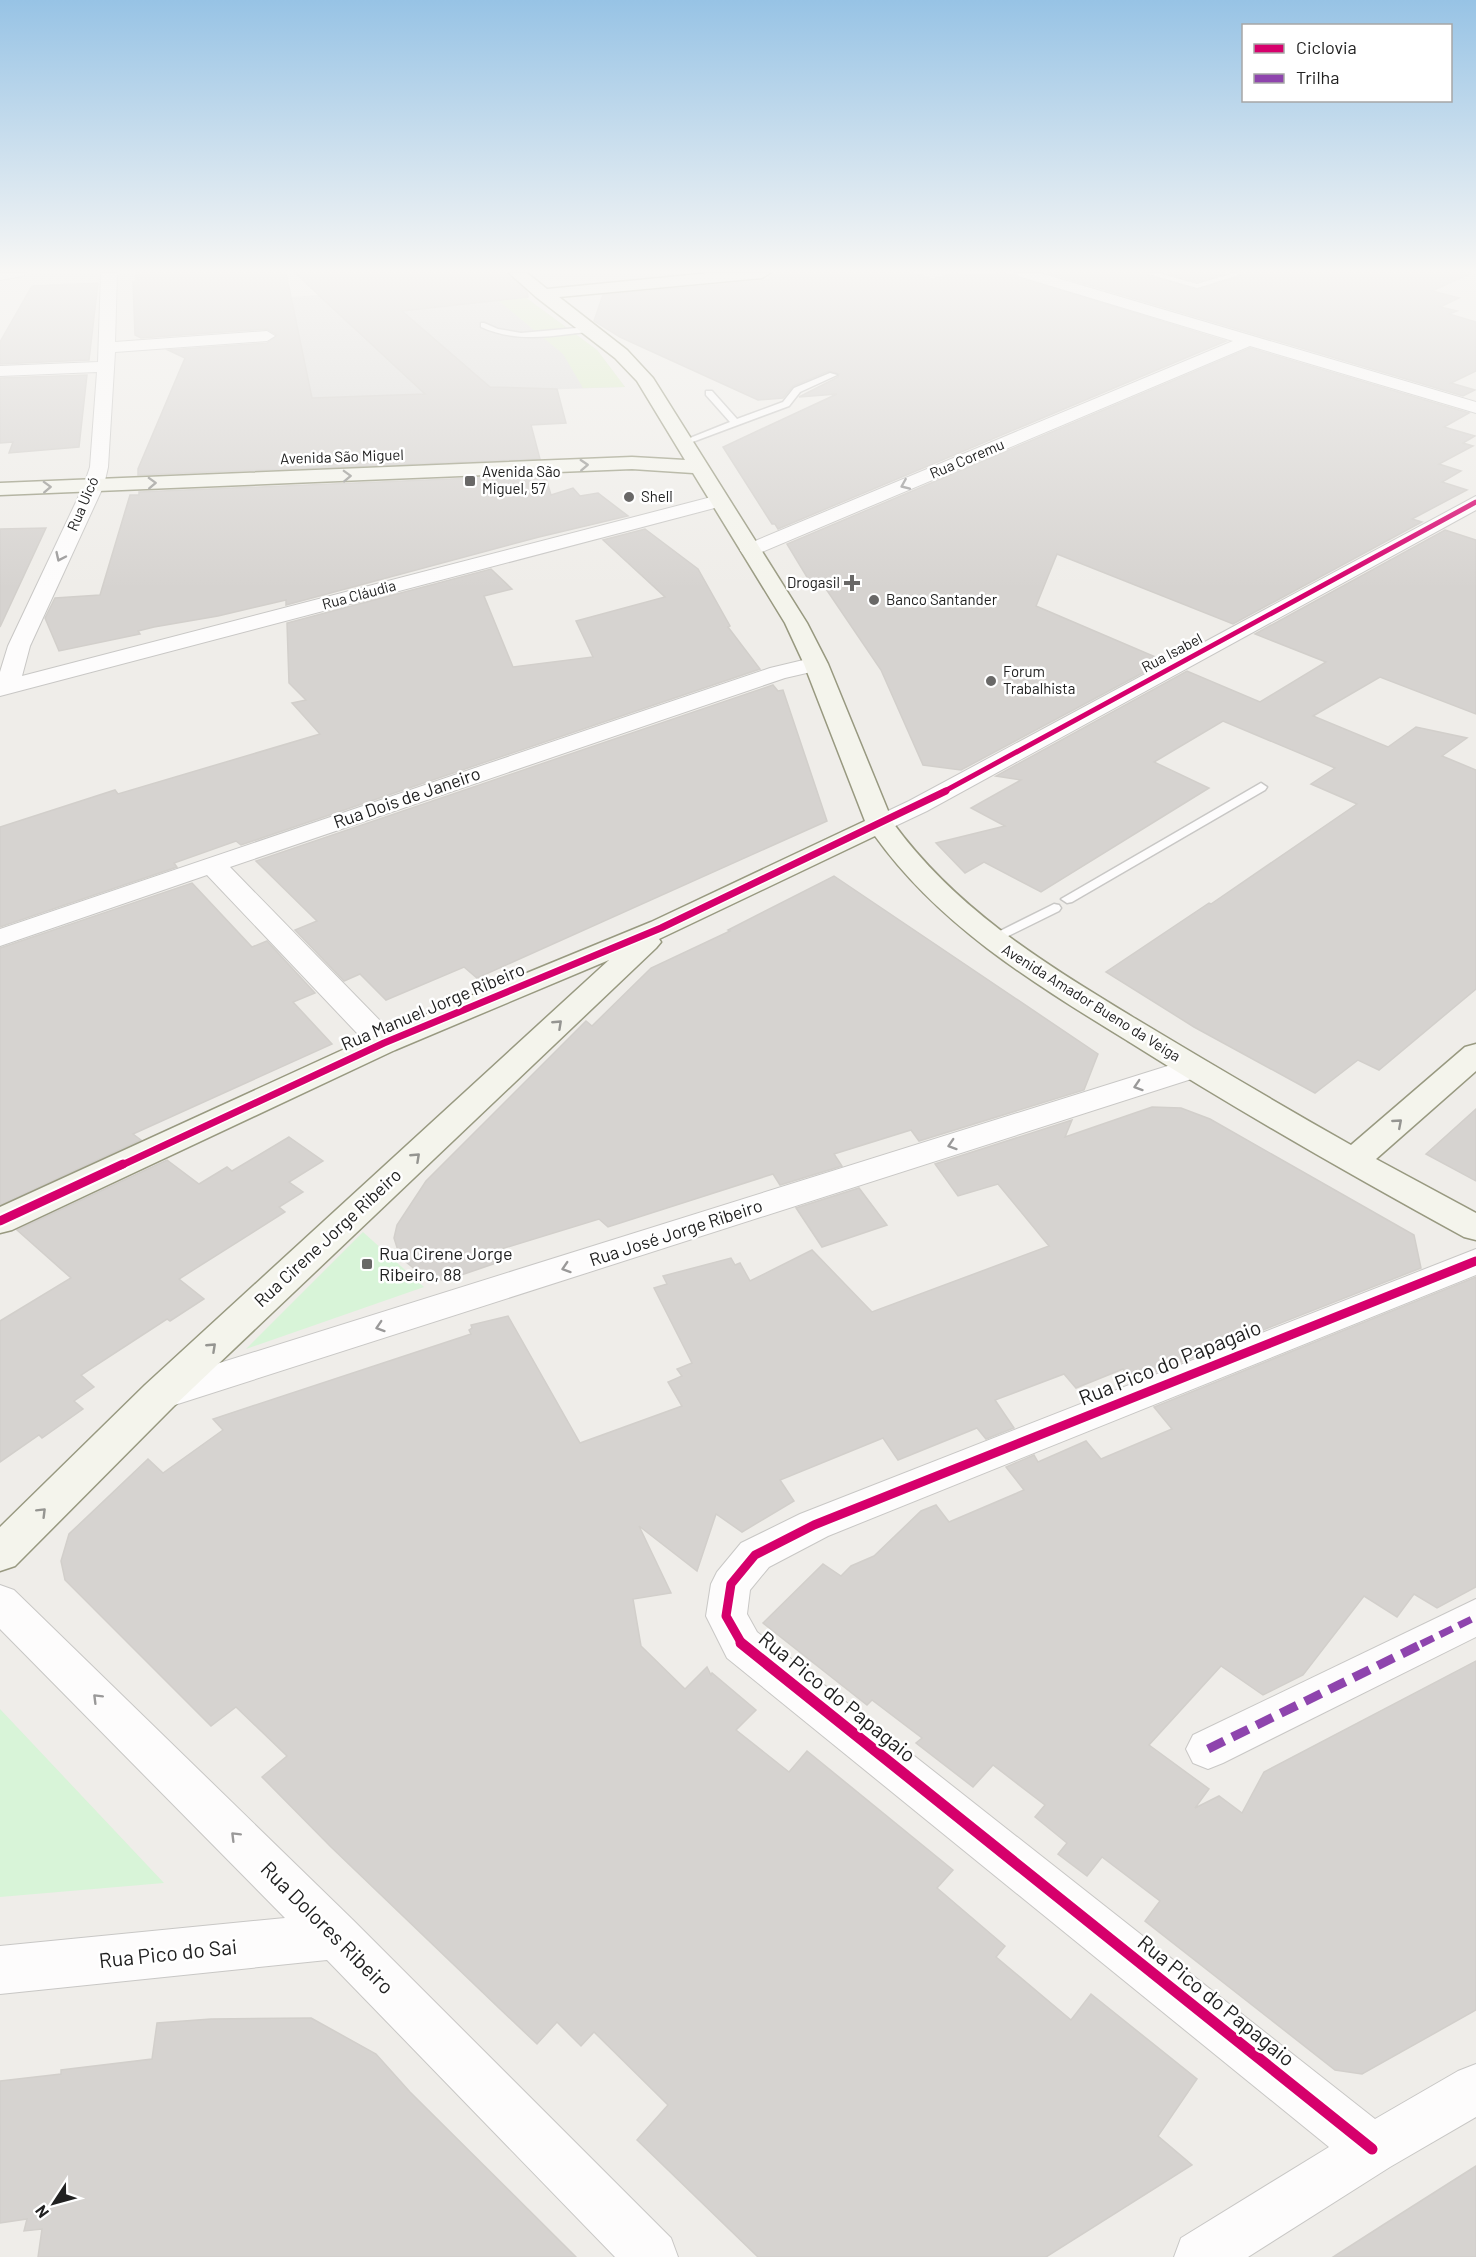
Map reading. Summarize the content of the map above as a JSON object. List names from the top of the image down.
{
  "streets": {
    "main road": [
      "Avenida São Miguel",
      "Avenida Amador Bueno da Veiga",
      "Rua Manuel Jorge Ribeiro",
      "Rua Cirene Jorge Ribeiro"
    ],
    "street": [
      "Rua Coremu",
      "Rua Uicó",
      "Rua Cláudia",
      "Rua Isabel",
      "Rua Dois de Janeiro",
      "Rua José Jorge Ribeiro",
      "Rua Pico do Papagaio",
      "Rua Dolores Ribeiro",
      "Rua Pico do Sai"
    ]
  },
  "crossings": [
    ["Avenida São Miguel", "Rua Uicó"],
    ["Avenida São Miguel", "Avenida Amador Bueno da Veiga"],
    ["Rua Coremu", "Avenida Amador Bueno da Veiga"],
    ["Rua Uicó", "Rua Cláudia"],
    ["Rua Cláudia", "Avenida Amador Bueno da Veiga"],
    ["Rua Isabel", "Avenida Amador Bueno da Veiga"],
    ["Rua Isabel", "Rua Manuel Jorge Ribeiro"],
    ["Rua Dois de Janeiro", "Avenida Amador Bueno da Veiga"],
    ["Avenida Amador Bueno da Veiga", "Rua Manuel Jorge Ribeiro"],
    ["Avenida Amador Bueno da Veiga", "Rua José Jorge Ribeiro"],
    ["Rua Manuel Jorge Ribeiro", "Rua Cirene Jorge Ribeiro"],
    ["Rua José Jorge Ribeiro", "Rua Cirene Jorge Ribeiro"],
    ["Rua Dolores Ribeiro", "Rua Pico do Sai"]
  ],
  "one_way": [
    "Rua Coremu",
    "Rua Uicó",
    "Rua José Jorge Ribeiro",
    "Rua Cirene Jorge Ribeiro",
    "Rua Dolores Ribeiro"
  ],
  "places": {
    "transit": ["Avenida São Miguel, 57", "Rua Cirene Jorge Ribeiro, 88"],
    "other": ["Shell", "Banco Santander", "Forum Trabalhista"],
    "health": ["Drogasil"]
  },
  "legend": ["Ciclovia", "Trilha"],
  "north": "bottom left"
}
